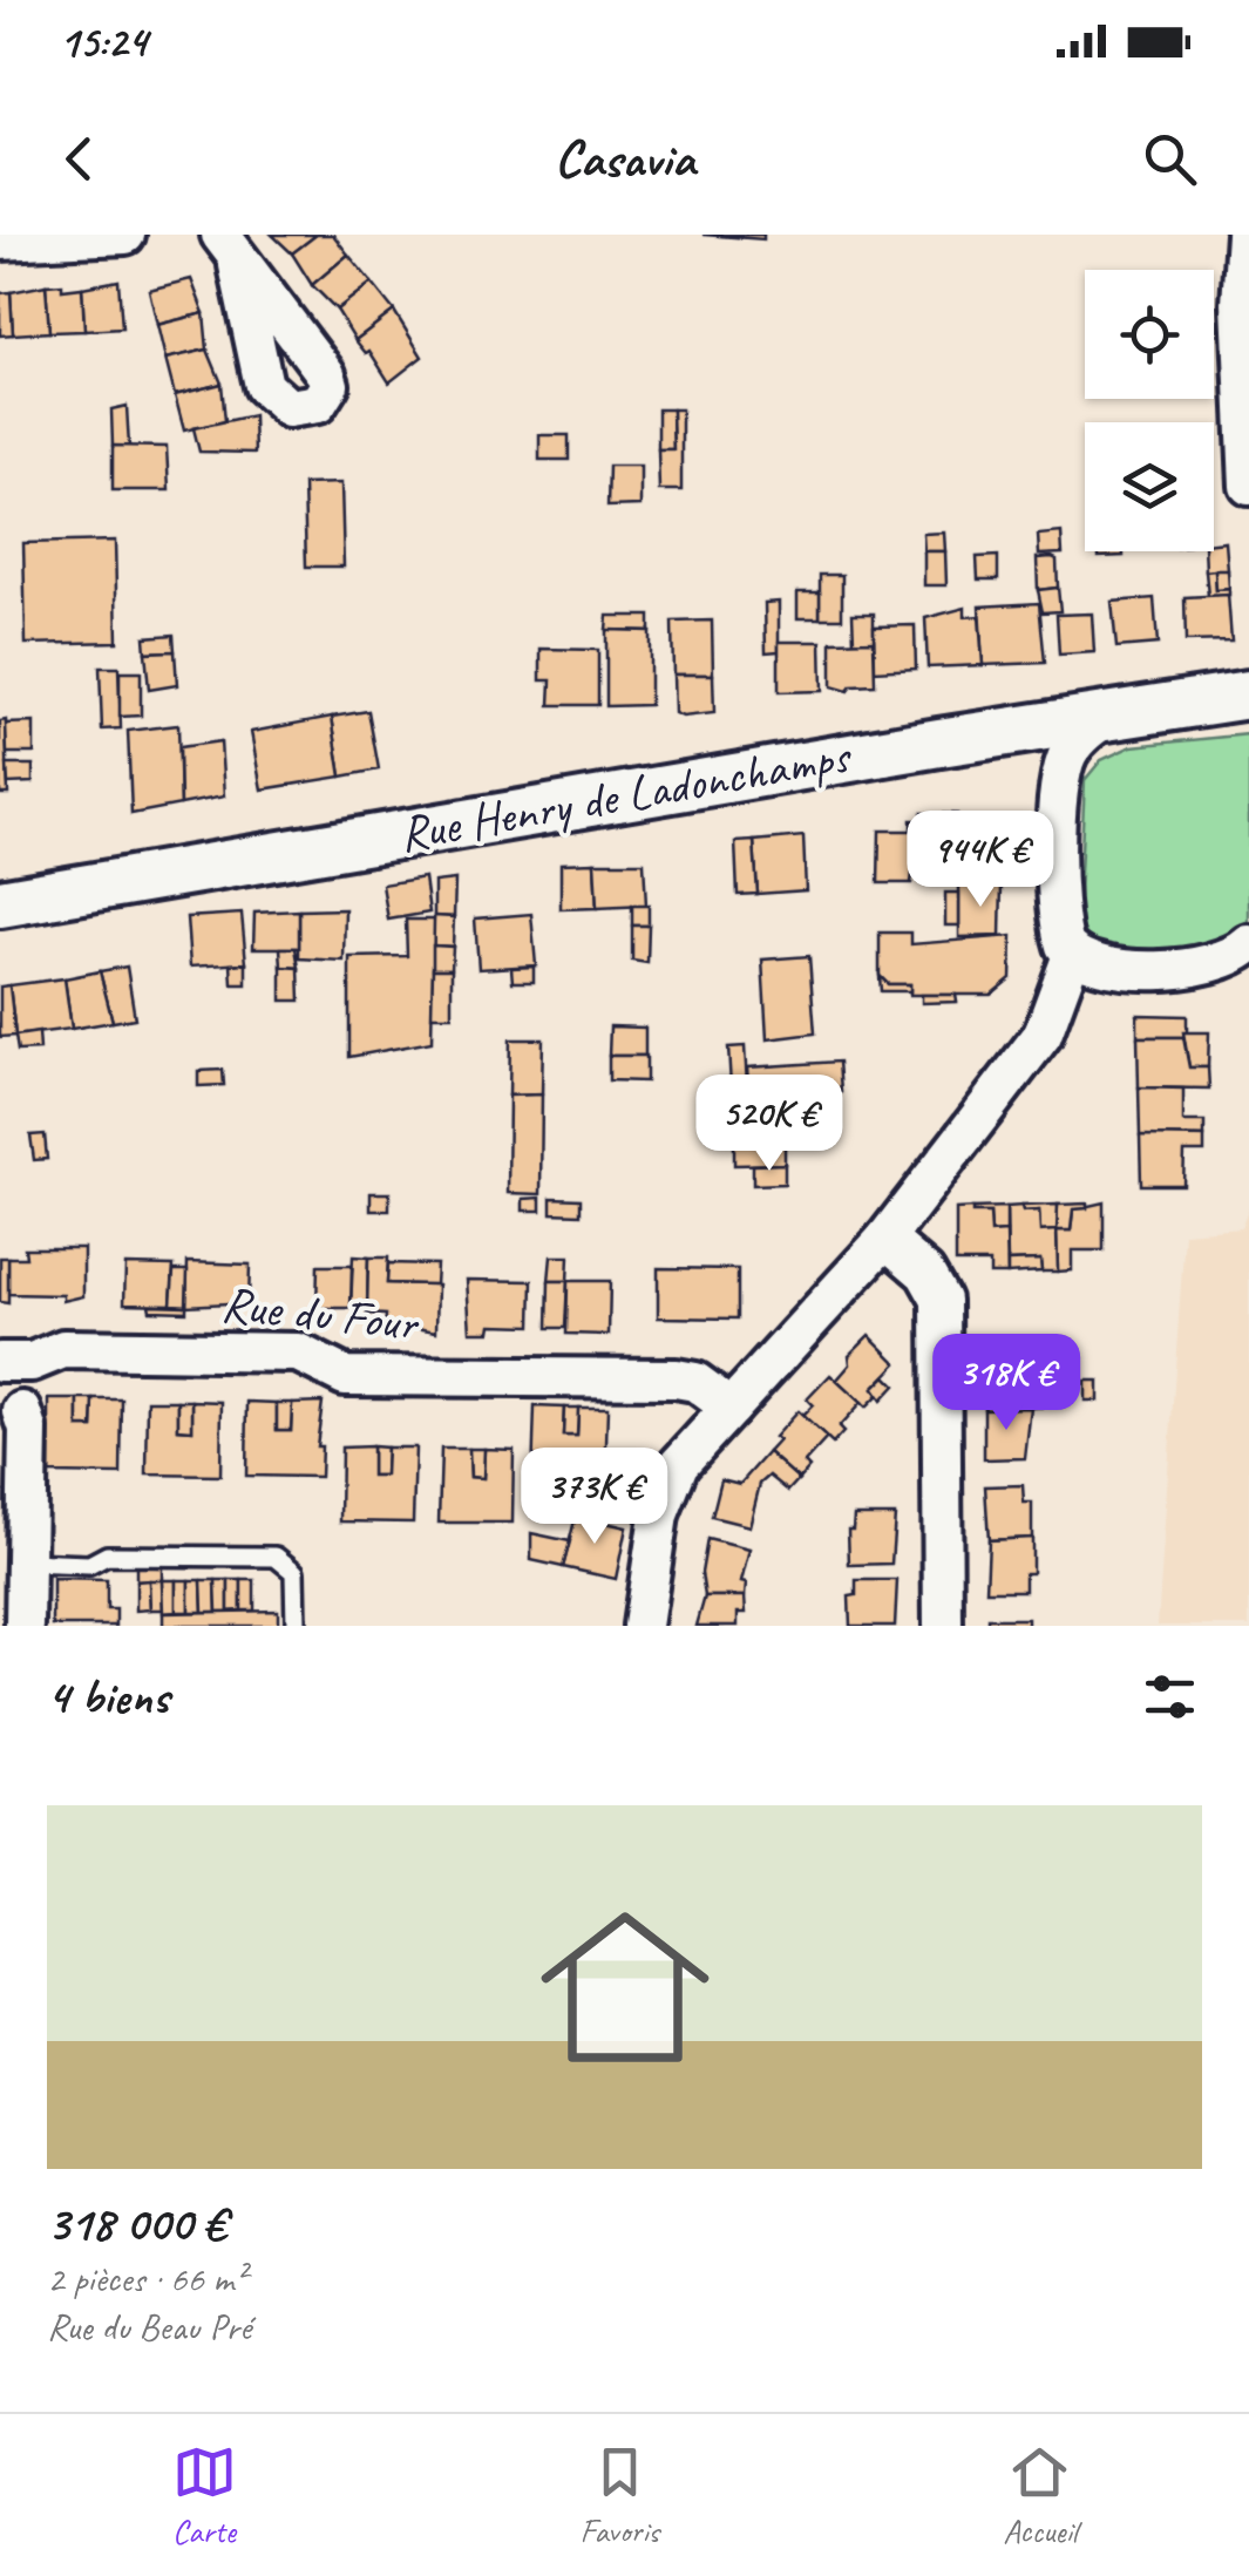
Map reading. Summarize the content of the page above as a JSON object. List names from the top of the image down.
{
  "streets": {
    "street": ["Rue Henry de Ladonchamps", "Rue du Four"]
  },
  "page": {
    "status": "15:24",
    "header": "Casavia",
    "price": [
      "944K €",
      "520K €",
      "318K €",
      "373K €"
    ],
    "heading": "4 biens",
    "list": [
      {
        "name": "318 000 €",
        "note": "2 pièces · 66 m² · Rue du Beau Pré"
      }
    ],
    "tabs": ["Carte", "Favoris", "Accueil"]
  }
}
